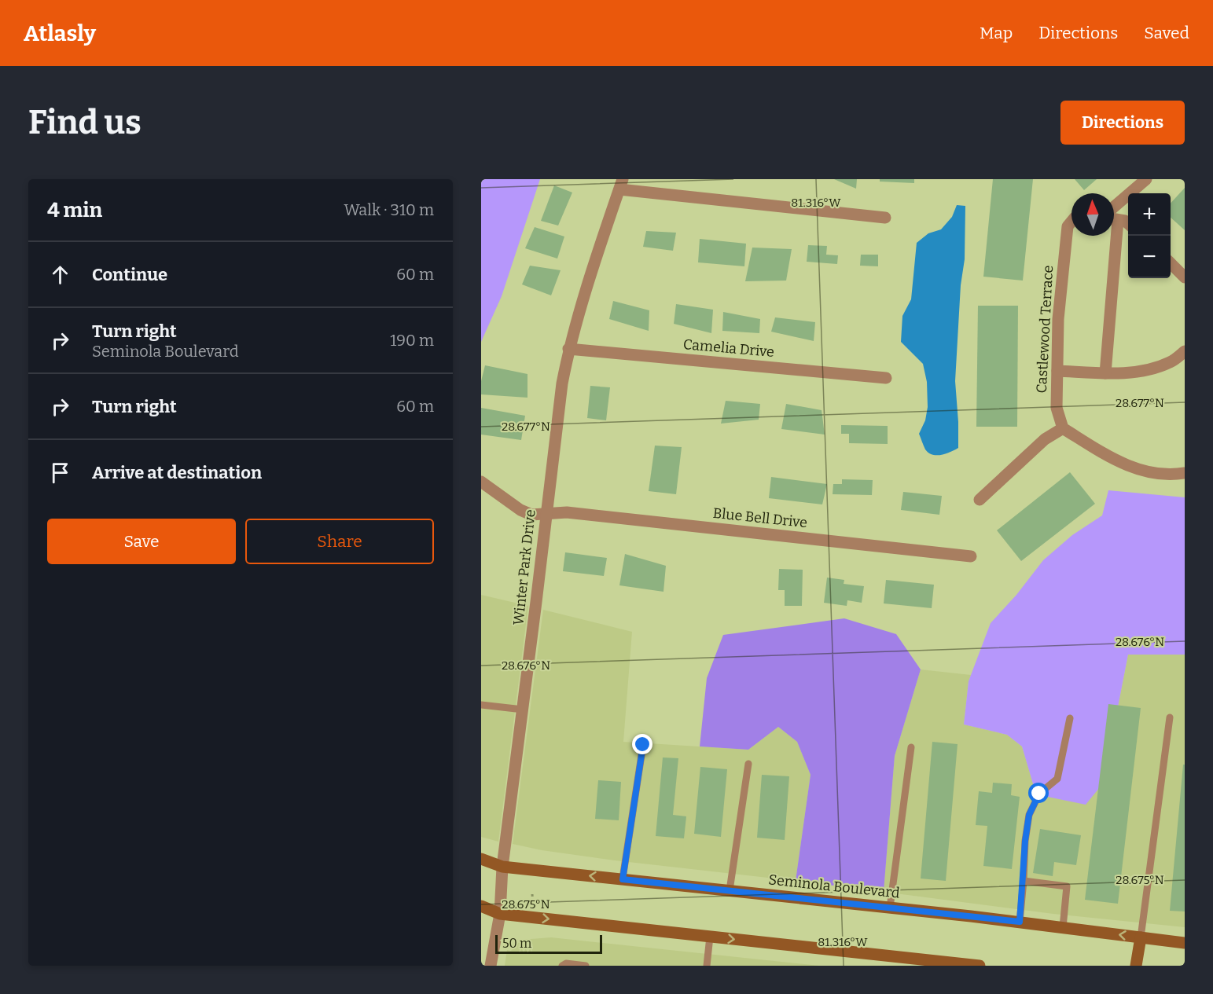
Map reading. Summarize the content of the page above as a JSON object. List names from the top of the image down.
{
  "streets": {
    "main road": ["Seminola Boulevard"],
    "street": [
      "Castlewood Terrace",
      "Camelia Drive",
      "Blue Bell Drive",
      "Winter Park Drive"
    ]
  },
  "crossings": [
    ["Camelia Drive", "Winter Park Drive"],
    ["Blue Bell Drive", "Winter Park Drive"],
    ["Winter Park Drive", "Seminola Boulevard"]
  ],
  "scale_bar": "50 m",
  "north": "top",
  "page": {
    "header": "Atlasly",
    "nav": ["Map", "Directions", "Saved"],
    "buttons": [
      "Directions",
      ["Save", "Share"]
    ],
    "title": "Find us",
    "heading": ["4 min", "Walk · 310 m"],
    "map_buttons": ["+", "−"],
    "list": [
      ["Continue", "60 m"],
      ["Turn right", "Seminola Boulevard", "190 m"],
      ["Turn right", "60 m"],
      "Arrive at destination"
    ],
    "scale": "50 m"
  },
  "coordinates": [
    "81.316°W",
    "28.677°N",
    "28.676°N",
    "28.675°N"
  ]
}
